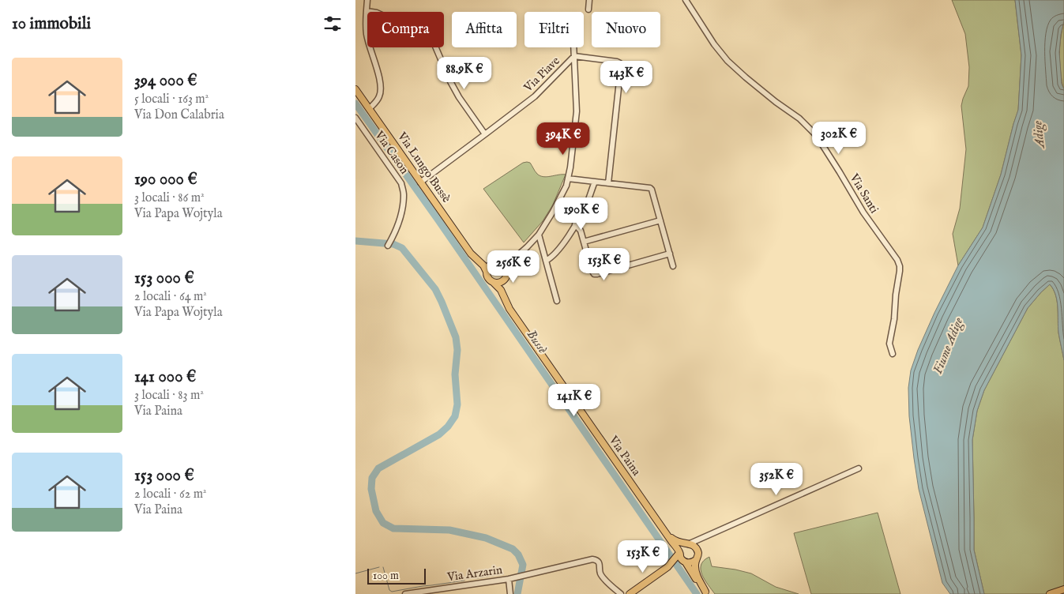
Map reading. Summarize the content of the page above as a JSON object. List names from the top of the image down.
{
  "streets": {
    "main road": ["Via Lungo Bussè", "Via Paina"],
    "street": [
      "Via Piave",
      "Via Cason",
      "Via Santi",
      "Via Arzarin"
    ]
  },
  "crossings": [
    ["Via Piave", "Via Lungo Bussè"],
    ["Via Lungo Bussè", "Via Paina"]
  ],
  "water": ["Adige", "Bussè", "Fiume Adige"],
  "scale_bar": "100 m",
  "page": {
    "heading": "10 immobili",
    "chip": [
      "Compra",
      "Affitta",
      "Filtri",
      "Nuovo"
    ],
    "list": [
      {
        "name": "394 000 €",
        "note": "5 locali · 163 m² · Via Don Calabria"
      },
      {
        "name": "190 000 €",
        "note": "3 locali · 86 m² · Via Papa Wojtyla"
      },
      {
        "name": "153 000 €",
        "note": "2 locali · 64 m² · Via Papa Wojtyla"
      },
      {
        "name": "141 000 €",
        "note": "3 locali · 83 m² · Via Paina"
      },
      {
        "name": "153 000 €",
        "note": "2 locali · 62 m² · Via Paina"
      }
    ],
    "price": [
      "88.9K €",
      "143K €",
      "302K €",
      "394K €",
      "190K €",
      "153K €",
      "256K €",
      "141K €",
      "352K €",
      "153K €"
    ],
    "scale": "100 m"
  }
}
